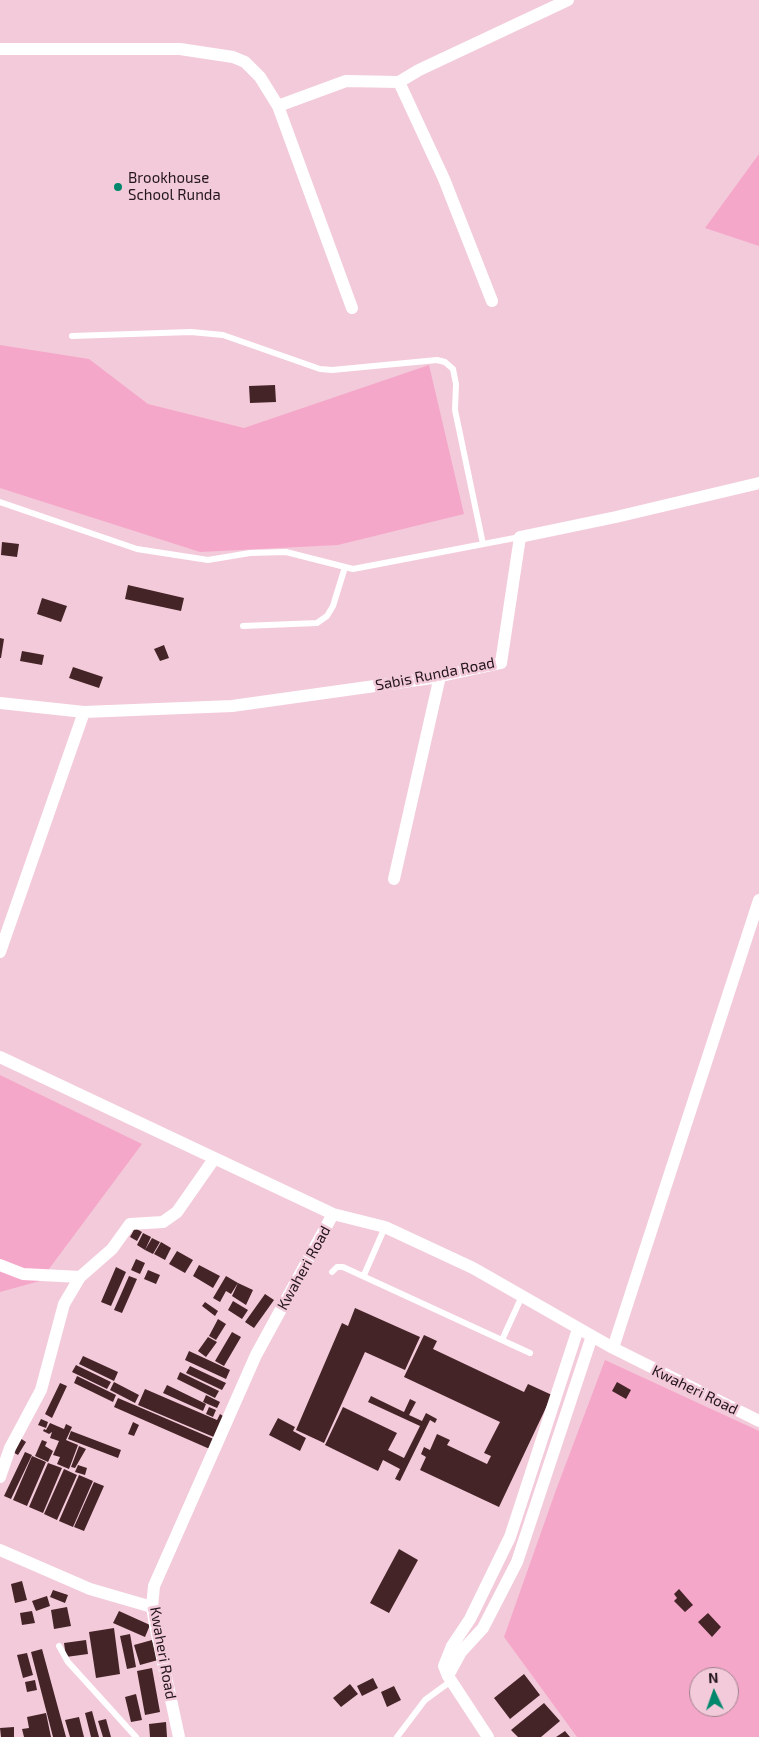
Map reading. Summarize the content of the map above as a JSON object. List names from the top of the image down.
{
  "streets": {
    "street": ["Sabis Runda Road", "Kwaheri Road"]
  },
  "places": ["Brookhouse School Runda"],
  "north": "top"
}
